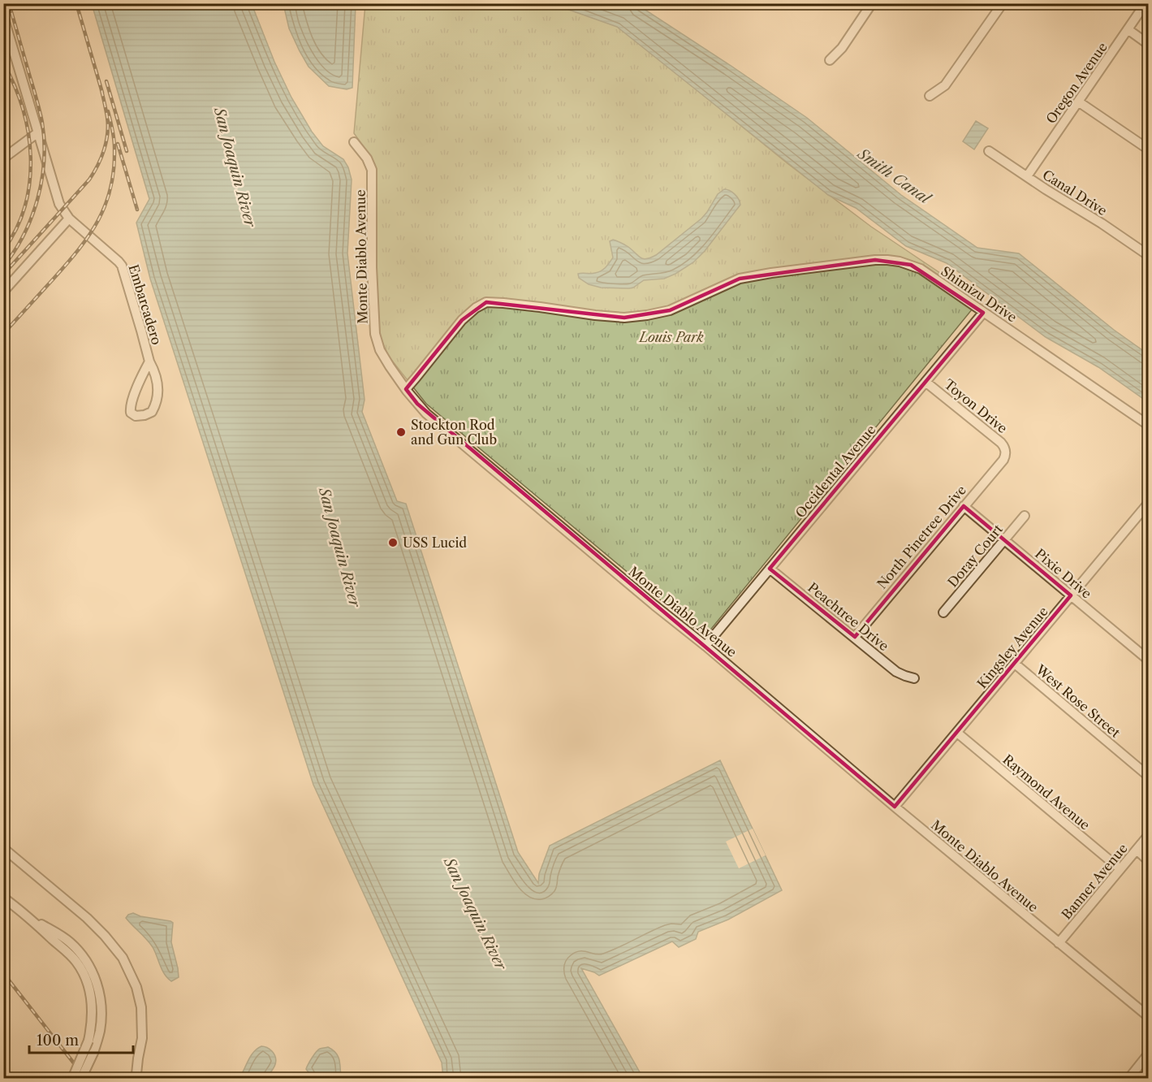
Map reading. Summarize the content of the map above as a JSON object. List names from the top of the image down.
{
  "streets": {
    "street": [
      "Oregon Avenue",
      "Canal Drive",
      "Monte Diablo Avenue",
      "Shimizu Drive",
      "Embarcadero",
      "Toyon Drive",
      "Occidental Avenue",
      "North Pinetree Drive",
      "Doray Court",
      "Pixie Drive",
      "Peachtree Drive",
      "Kingsley Avenue",
      "West Rose Street",
      "Raymond Avenue",
      "Banner Avenue"
    ]
  },
  "crossings": [
    ["Oregon Avenue", "Canal Drive"],
    ["Monte Diablo Avenue", "Shimizu Drive"],
    ["Monte Diablo Avenue", "Occidental Avenue"],
    ["Monte Diablo Avenue", "Kingsley Avenue"],
    ["Monte Diablo Avenue", "Banner Avenue"],
    ["Shimizu Drive", "Occidental Avenue"],
    ["Toyon Drive", "Occidental Avenue"],
    ["Toyon Drive", "North Pinetree Drive"],
    ["Occidental Avenue", "Peachtree Drive"],
    ["North Pinetree Drive", "Pixie Drive"],
    ["North Pinetree Drive", "Peachtree Drive"],
    ["Doray Court", "Pixie Drive"],
    ["Pixie Drive", "Kingsley Avenue"],
    ["Kingsley Avenue", "West Rose Street"],
    ["Kingsley Avenue", "Raymond Avenue"],
    ["Raymond Avenue", "Banner Avenue"]
  ],
  "water": ["San Joaquin River", "Smith Canal"],
  "parks": ["Louis Park"],
  "places": ["Stockton Rod and Gun Club", "USS Lucid"],
  "scale_bar": "100 m"
}
